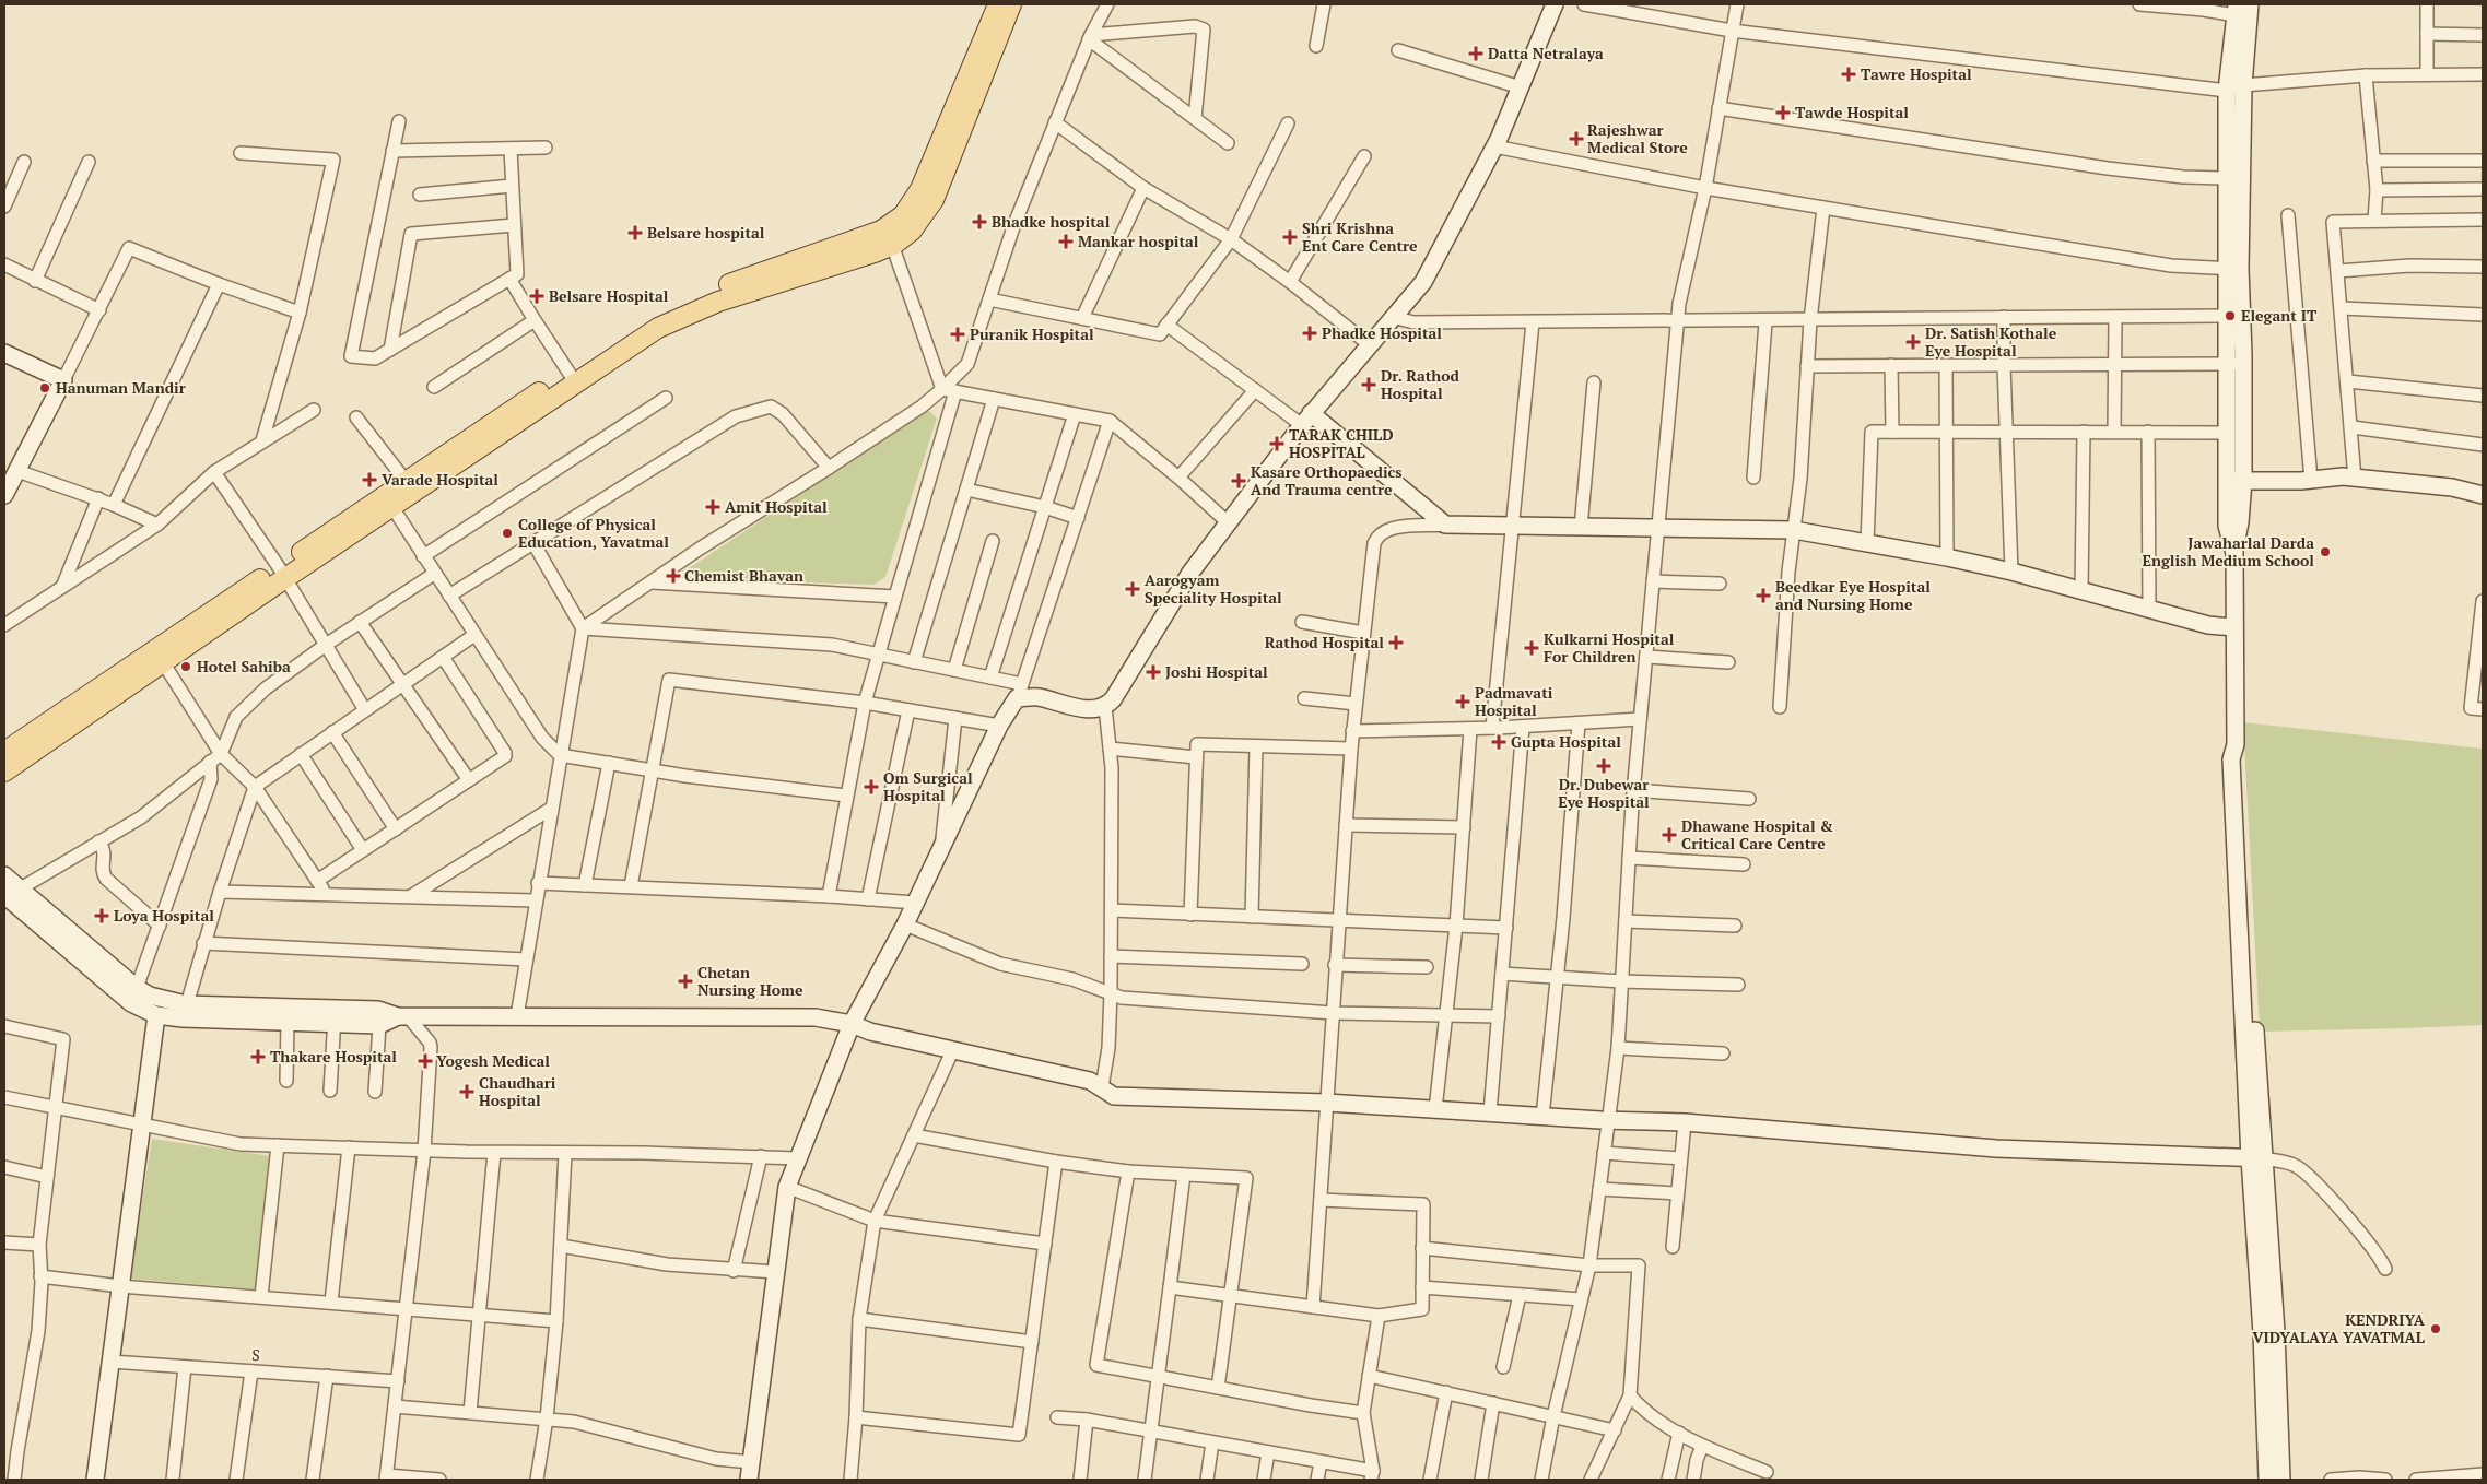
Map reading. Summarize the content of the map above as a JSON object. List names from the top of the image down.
{
  "streets": {
    "street": ["S"]
  },
  "places": {
    "health": [
      "Datta Netralaya",
      "Tawre Hospital",
      "Tawde Hospital",
      "Rajeshwar Medical Store",
      "Bhadke hospital",
      "Belsare hospital",
      "Shri Krishna Ent Care Centre",
      "Mankar hospital",
      "Belsare Hospital",
      "Phadke Hospital",
      "Puranik Hospital",
      "Dr. Satish Kothale Eye Hospital",
      "Dr. Rathod Hospital",
      "TARAK CHILD HOSPITAL",
      "Varade Hospital",
      "Kasare Orthopaedics And Trauma centre",
      "Amit Hospital",
      "Chemist Bhavan",
      "Aarogyam Speciality Hospital",
      "Beedkar Eye Hospital and Nursing Home",
      "Rathod Hospital",
      "Kulkarni Hospital For Children",
      "Joshi Hospital",
      "Padmavati Hospital",
      "Gupta Hospital",
      "Dr. Dubewar Eye Hospital",
      "Om Surgical Hospital",
      "Dhawane Hospital & Critical Care Centre",
      "Loya Hospital",
      "Chetan Nursing Home",
      "Thakare Hospital",
      "Yogesh Medical",
      "Chaudhari Hospital"
    ],
    "other": [
      "Elegant IT",
      "Hanuman Mandir",
      "College of Physical Education, Yavatmal",
      "Jawaharlal Darda English Medium School",
      "Hotel Sahiba",
      "KENDRIYA VIDYALAYA YAVATMAL"
    ]
  }
}
